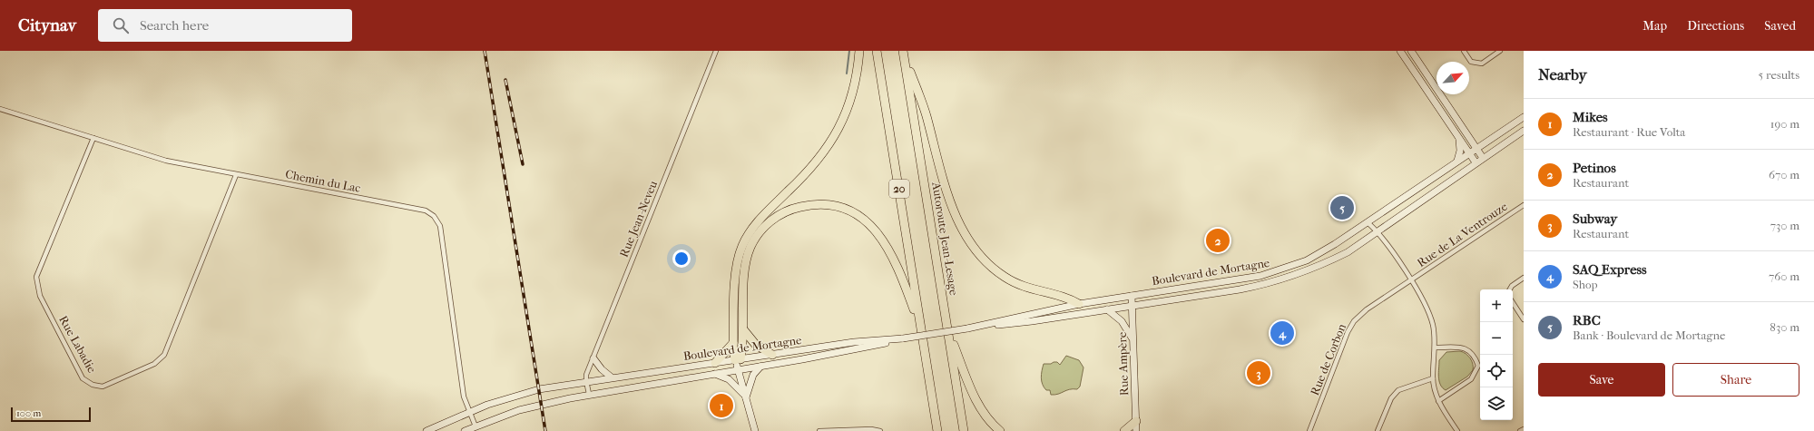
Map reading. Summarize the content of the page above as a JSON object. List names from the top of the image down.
{
  "streets": {
    "highway": ["20", "Autoroute Jean-Lesage"],
    "main road": ["Boulevard de Mortagne", "Rue Ampère"],
    "street": [
      "Chemin du Lac",
      "Rue Jean-Neveu",
      "Rue de La Ventrouze",
      "Rue Labadie",
      "Rue de Corbon"
    ]
  },
  "crossings": [
    ["Chemin du Lac", "Boulevard de Mortagne"],
    ["Chemin du Lac", "Rue Labadie"],
    ["Rue Jean-Neveu", "Boulevard de Mortagne"],
    ["Rue de La Ventrouze", "Rue de Corbon"],
    ["Boulevard de Mortagne", "Rue Ampère"]
  ],
  "scale_bar": "100 m",
  "north": "top right",
  "page": {
    "header": "Citynav",
    "search": "Search here",
    "nav": ["Map", "Directions", "Saved"],
    "heading": ["Nearby", "5 results"],
    "list": [
      {
        "mark": "1",
        "name": "Mikes",
        "note": "Restaurant · Rue Volta",
        "value": "190 m"
      },
      {
        "mark": "2",
        "name": "Petinos",
        "note": "Restaurant",
        "value": "670 m"
      },
      {
        "mark": "3",
        "name": "Subway",
        "note": "Restaurant",
        "value": "730 m"
      },
      {
        "mark": "4",
        "name": "SAQ Express",
        "note": "Shop",
        "value": "760 m"
      },
      {
        "mark": "5",
        "name": "RBC",
        "note": "Bank · Boulevard de Mortagne",
        "value": "830 m"
      }
    ],
    "pins": [
      "5",
      "2",
      "4",
      "3",
      "1"
    ],
    "map_buttons": ["+", "−"],
    "buttons": ["Save", "Share"],
    "scale": "100 m"
  }
}
